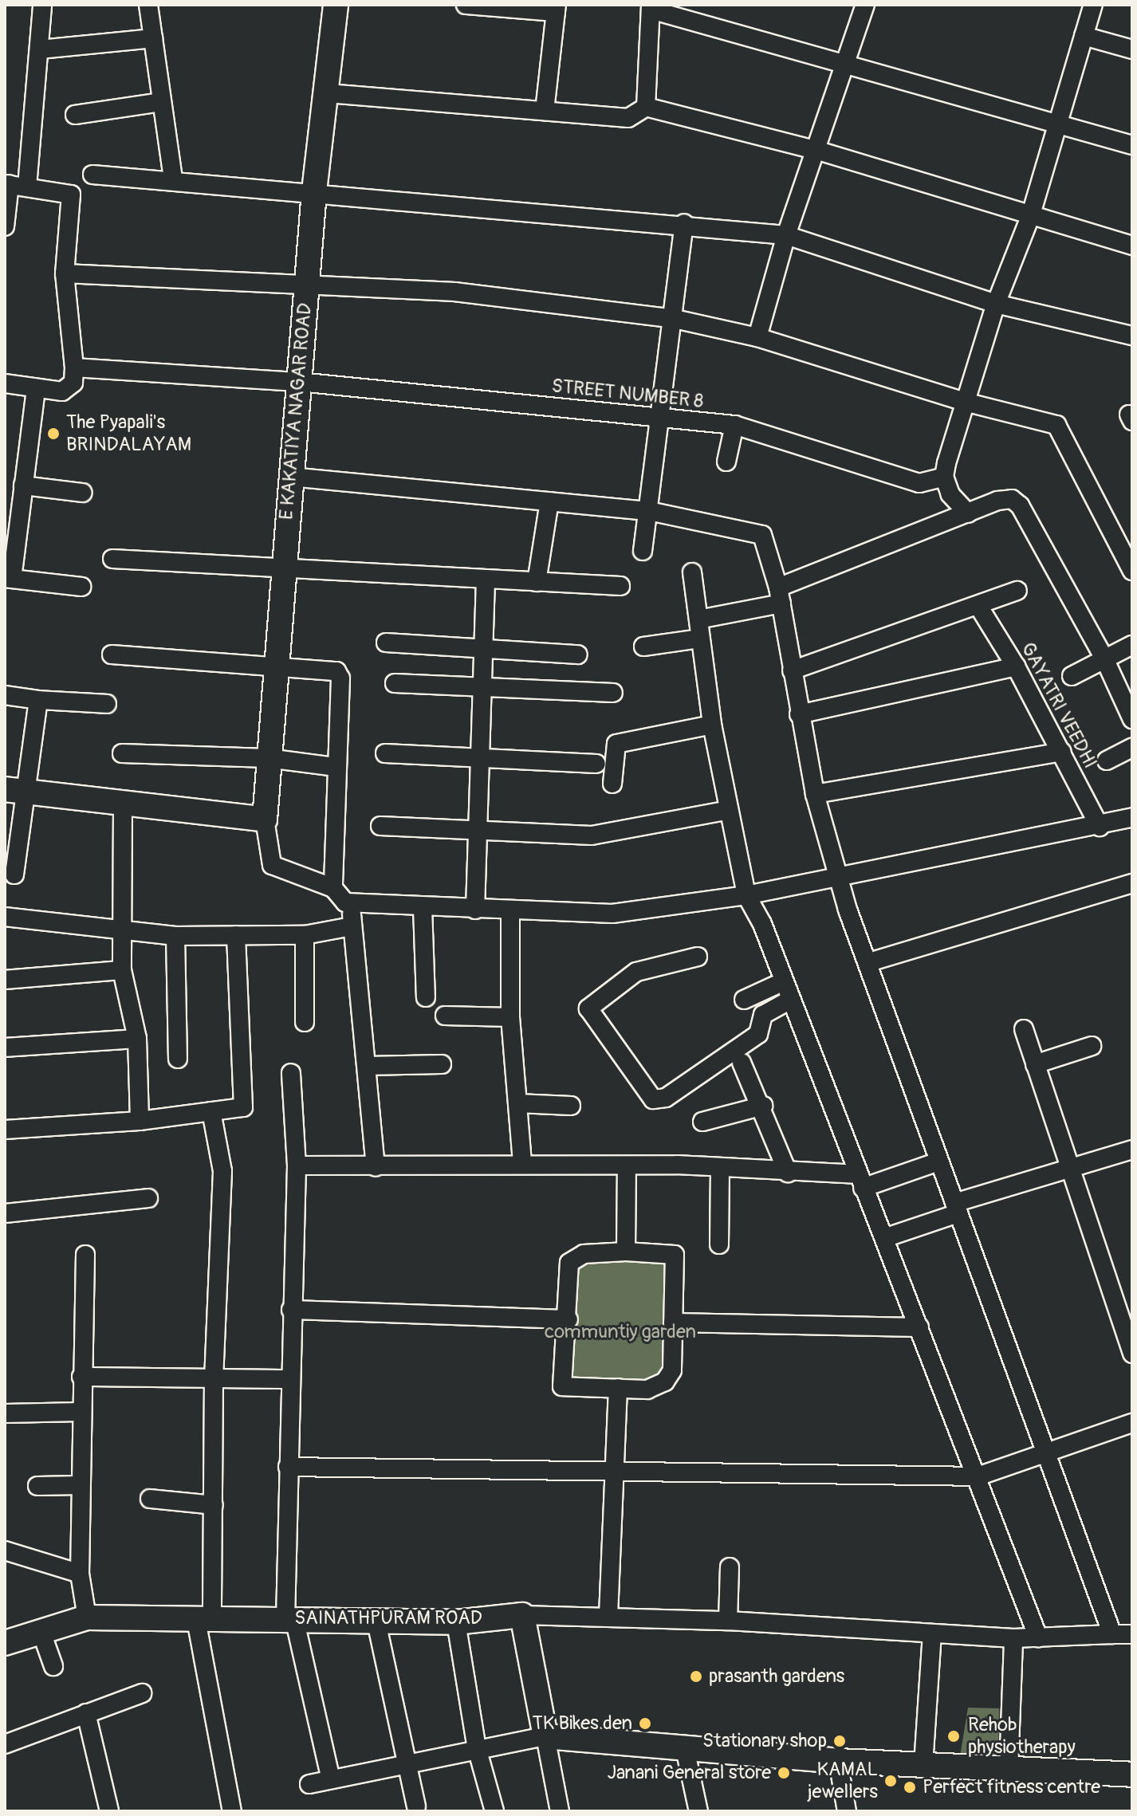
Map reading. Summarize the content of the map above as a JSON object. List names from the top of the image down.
{
  "streets": {
    "street": [
      "STREET NUMBER 8",
      "E KAKATIYA NAGAR ROAD",
      "GAYATRI VEEDHI",
      "SAINATHPURAM ROAD"
    ]
  },
  "crossings": [
    ["STREET NUMBER 8", "E KAKATIYA NAGAR ROAD"]
  ],
  "parks": ["communtiy garden"],
  "places": [
    "The Pyapali's BRINDALAYAM",
    "prasanth gardens",
    "TK Bikes den",
    "Rehob physiotherapy",
    "Stationary shop",
    "Janani General store",
    "KAMAL jewellers",
    "Perfect fitness centre"
  ]
}
